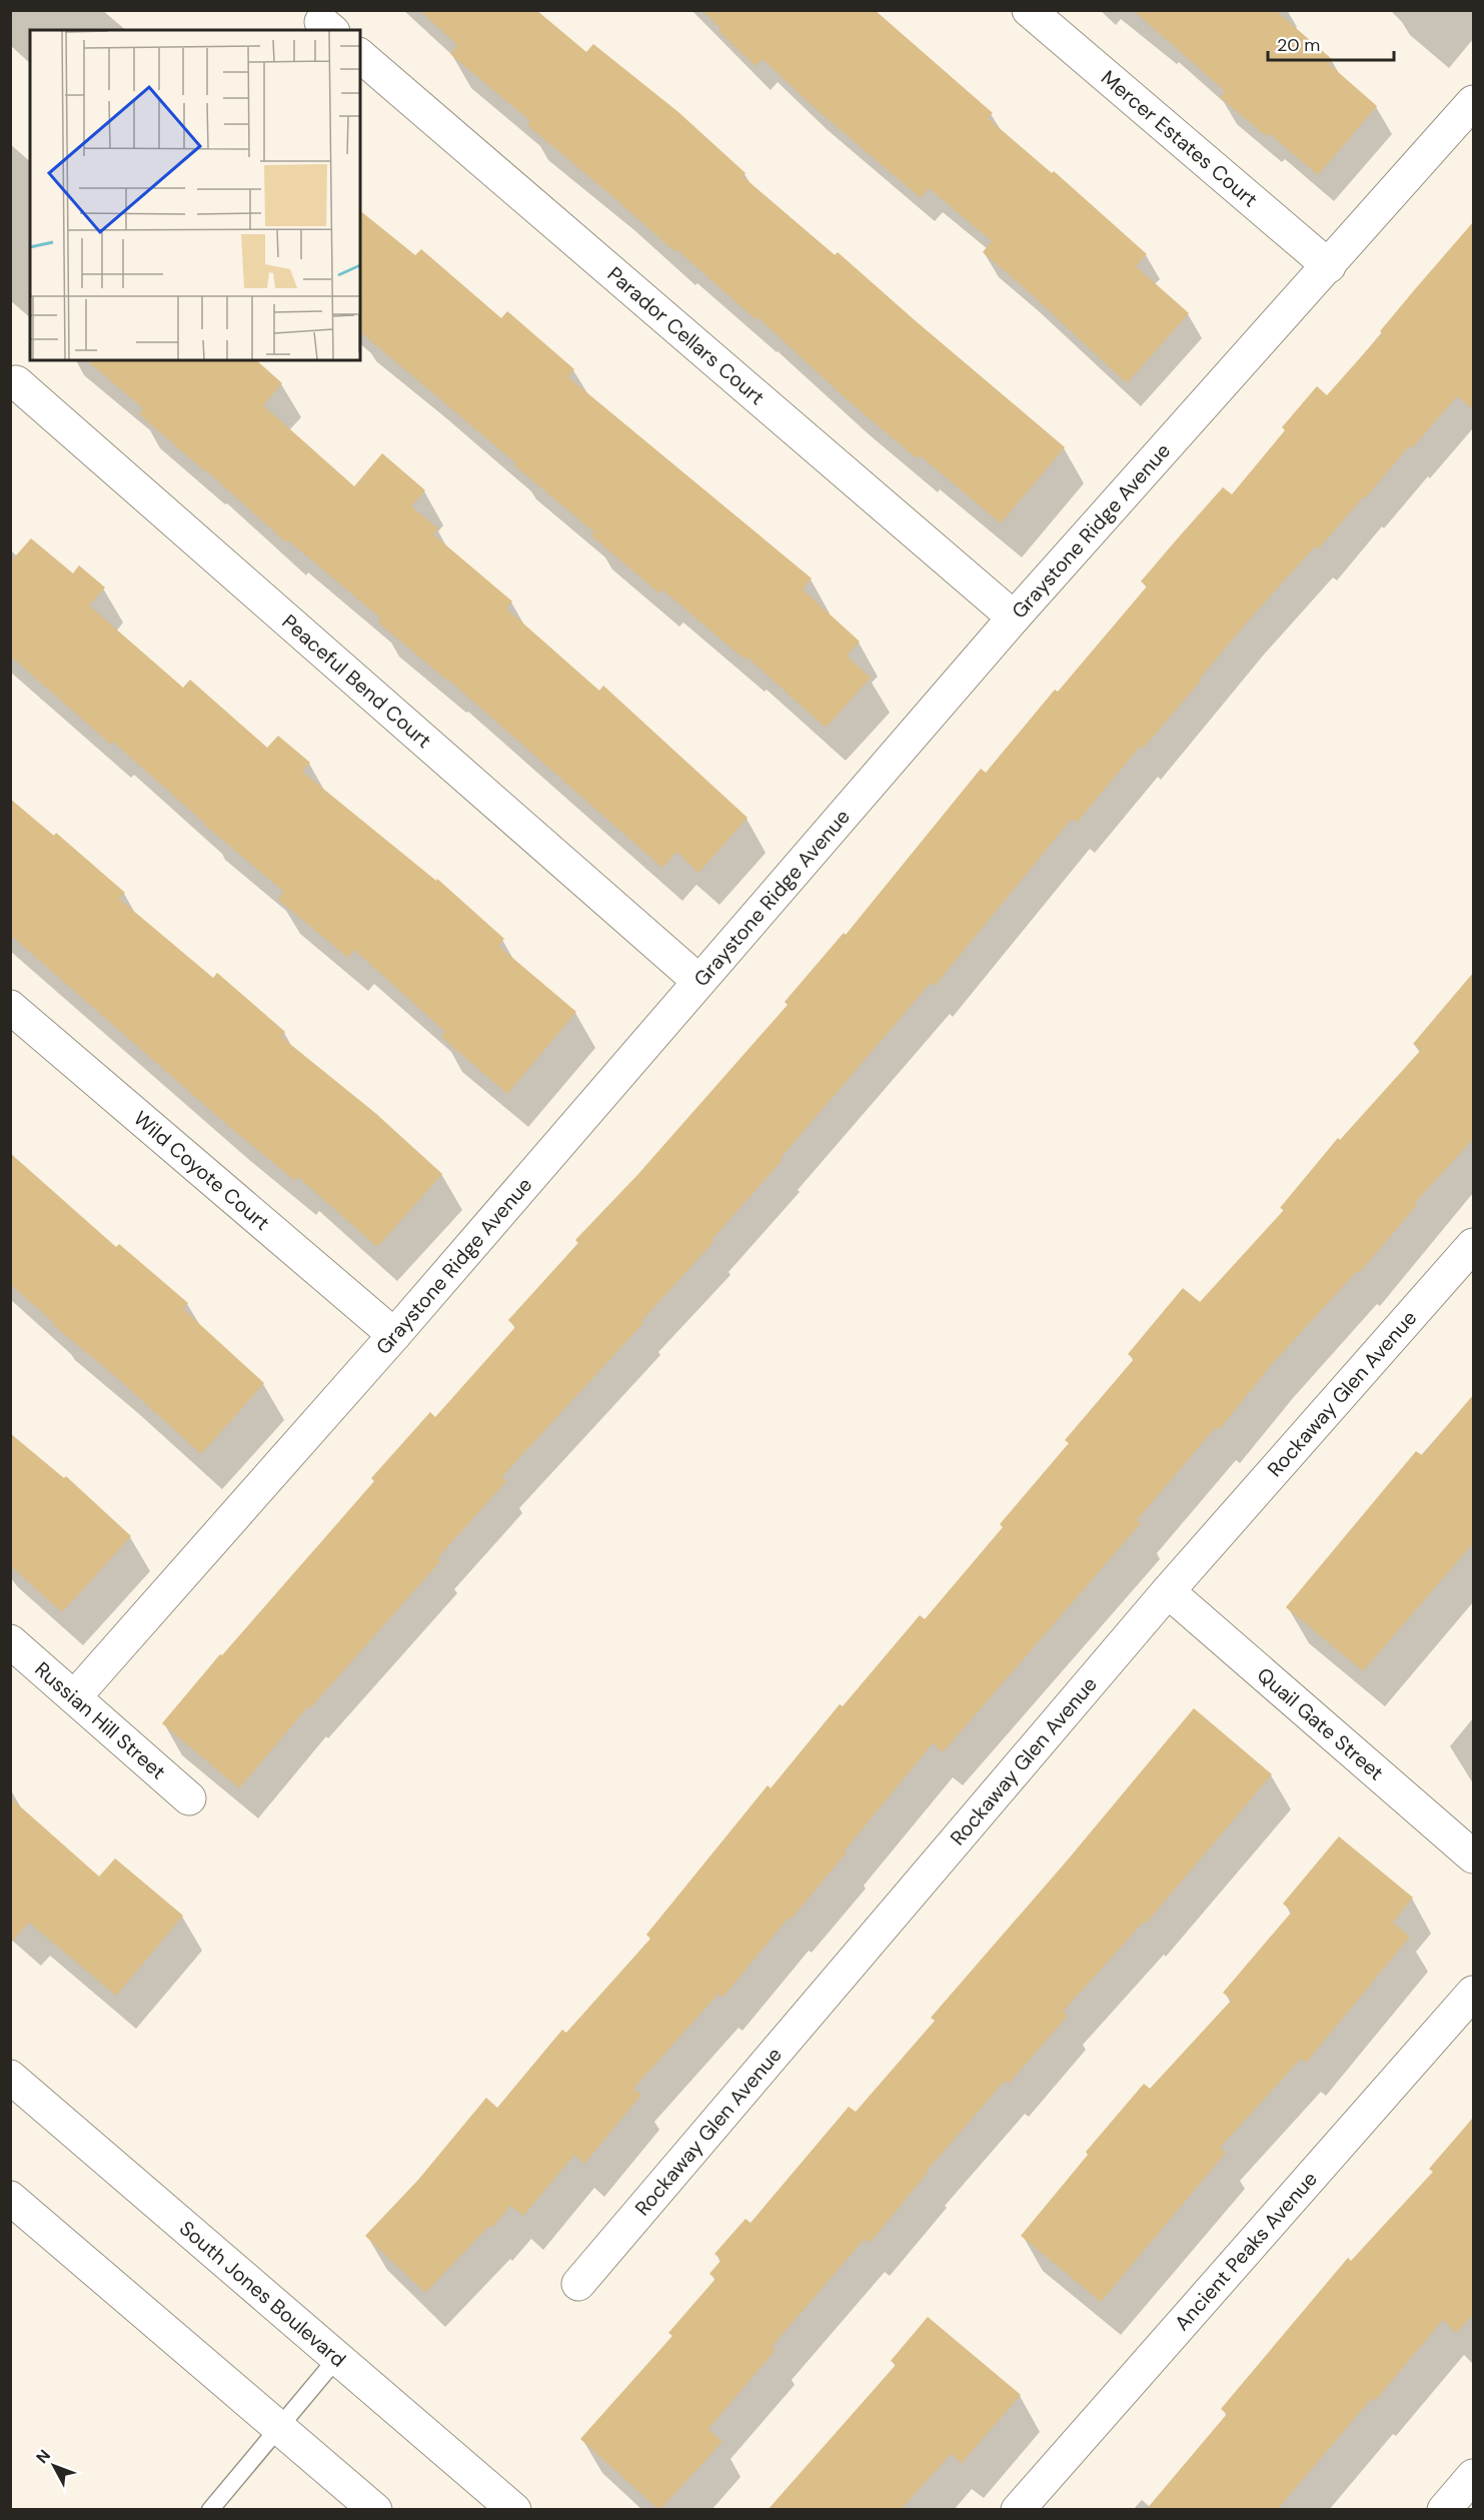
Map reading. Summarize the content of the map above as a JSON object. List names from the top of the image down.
{
  "streets": {
    "street": [
      "Mercer Estates Court",
      "Parador Cellars Court",
      "Graystone Ridge Avenue",
      "Peaceful Bend Court",
      "Wild Coyote Court",
      "Rockaway Glen Avenue",
      "Russian Hill Street",
      "Quail Gate Street",
      "Ancient Peaks Avenue",
      "South Jones Boulevard"
    ]
  },
  "crossings": [
    ["Mercer Estates Court", "Graystone Ridge Avenue"],
    ["Parador Cellars Court", "Graystone Ridge Avenue"],
    ["Graystone Ridge Avenue", "Peaceful Bend Court"],
    ["Graystone Ridge Avenue", "Wild Coyote Court"],
    ["Graystone Ridge Avenue", "Russian Hill Street"],
    ["Rockaway Glen Avenue", "Quail Gate Street"]
  ],
  "scale_bar": "20 m",
  "north": "top left"
}
